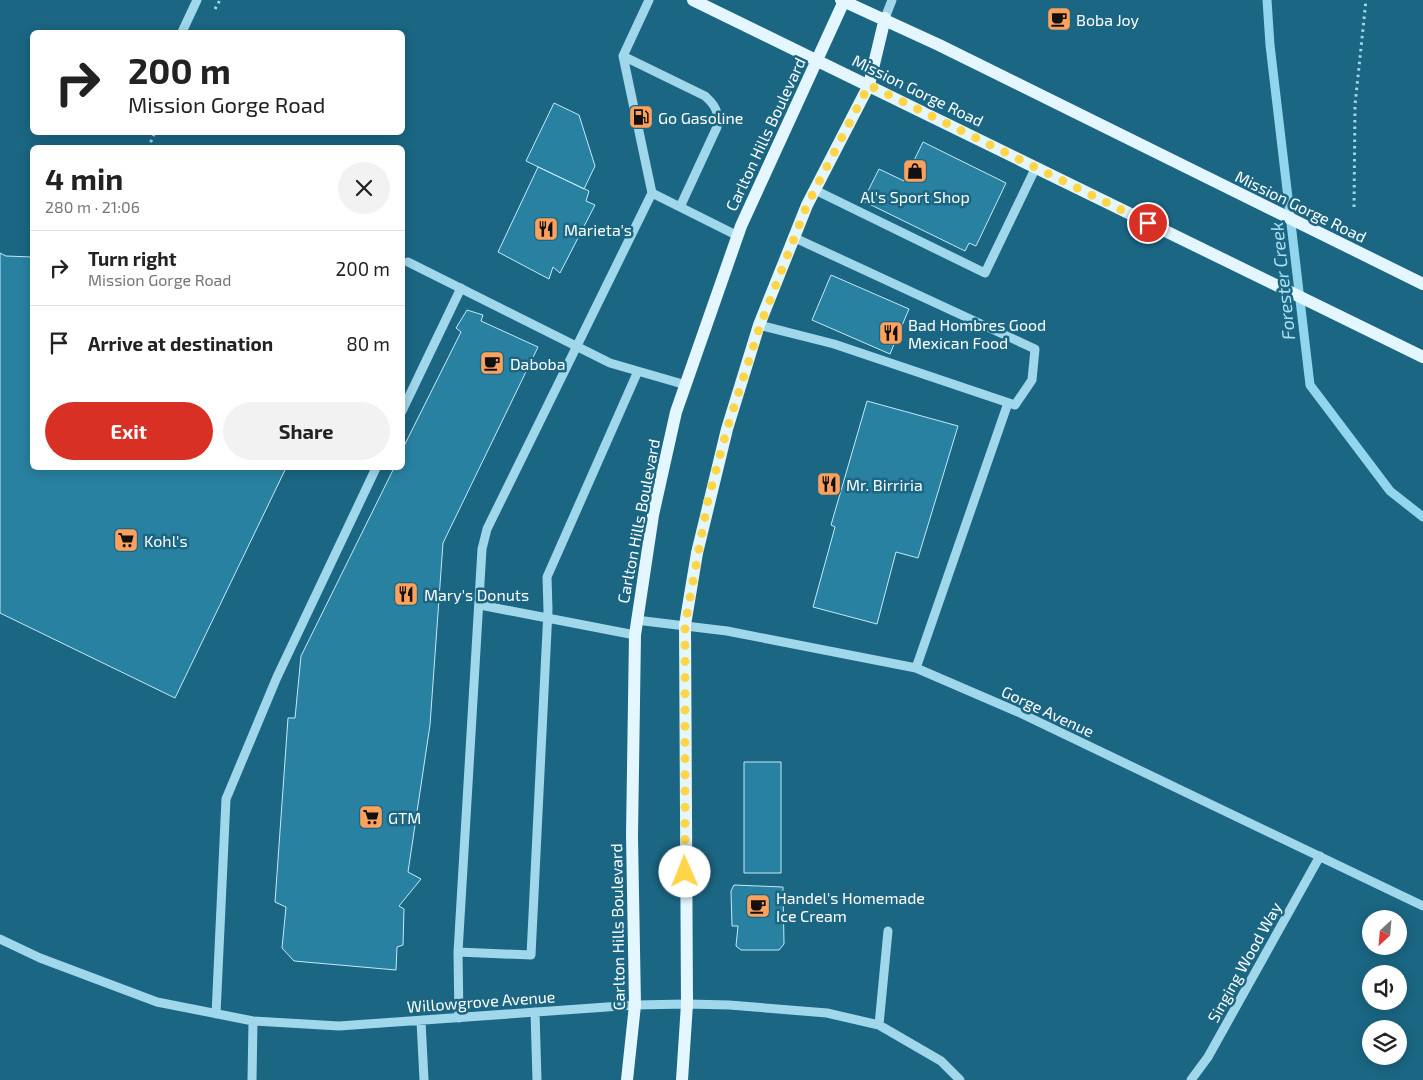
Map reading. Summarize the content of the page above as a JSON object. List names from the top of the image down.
{
  "streets": {
    "main road": ["Mission Gorge Road", "Carlton Hills Boulevard"],
    "street": ["Gorge Avenue", "Singing Wood Way", "Willowgrove Avenue"]
  },
  "crossings": [
    ["Mission Gorge Road", "Carlton Hills Boulevard"],
    ["Carlton Hills Boulevard", "Gorge Avenue"],
    ["Carlton Hills Boulevard", "Willowgrove Avenue"],
    ["Gorge Avenue", "Singing Wood Way"]
  ],
  "water": ["Forester Creek"],
  "places": {
    "cafe": ["Boba Joy", "Daboba", "Handel's Homemade Ice Cream"],
    "fuel station": ["Go Gasoline"],
    "shop": ["Al's Sport Shop"],
    "restaurant": [
      "Marieta's",
      "Bad Hombres Good Mexican Food",
      "Mr. Birriria",
      "Mary's Donuts"
    ],
    "supermarket": ["Kohl's", "GTM"]
  },
  "north": "bottom left",
  "page": {
    "turn": ["200 m", "Mission Gorge Road"],
    "heading": ["4 min", "280 m · 21:06"],
    "list": [
      {
        "name": "Turn right",
        "note": "Mission Gorge Road",
        "value": "200 m"
      },
      {
        "name": "Arrive at destination",
        "value": "80 m"
      }
    ],
    "buttons": ["Exit", "Share"]
  }
}
